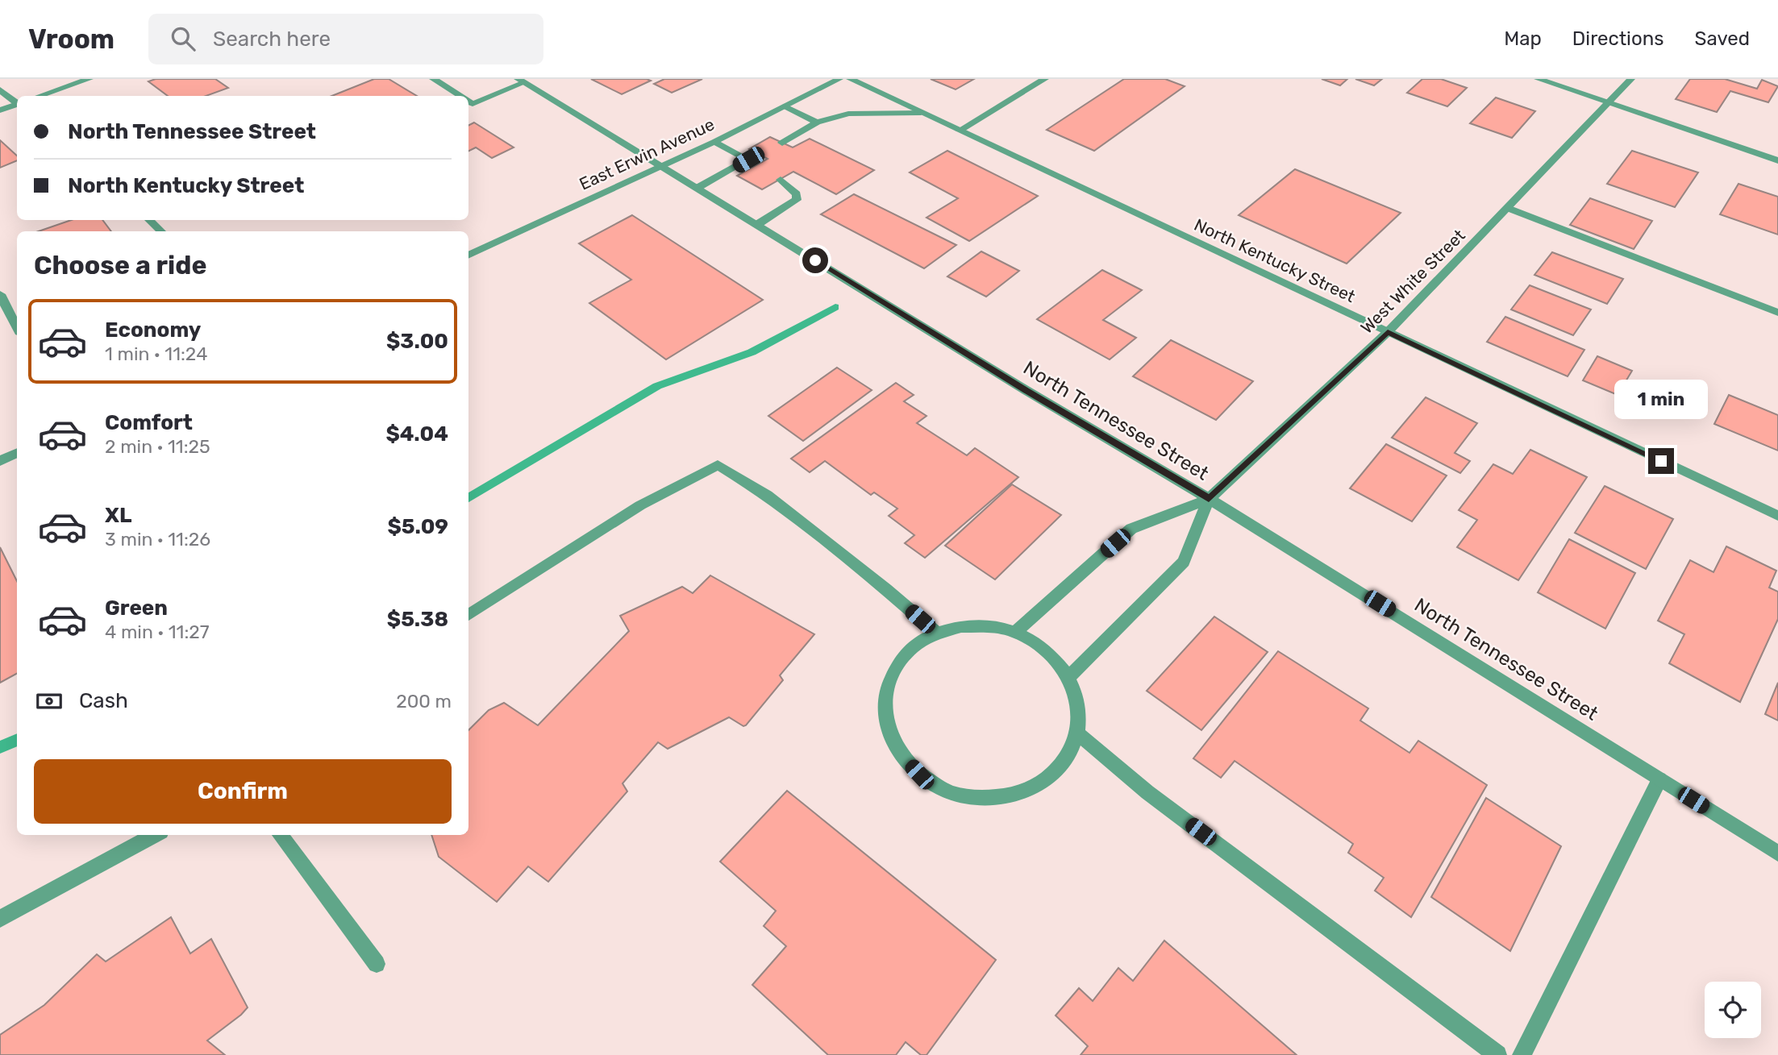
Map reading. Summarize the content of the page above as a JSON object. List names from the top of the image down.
{
  "streets": {
    "street": [
      "East Erwin Avenue",
      "North Kentucky Street",
      "West White Street",
      "North Tennessee Street"
    ]
  },
  "crossings": [
    ["East Erwin Avenue", "North Tennessee Street"],
    ["North Kentucky Street", "West White Street"],
    ["West White Street", "North Tennessee Street"]
  ],
  "page": {
    "header": "Vroom",
    "search": "Search here",
    "nav": ["Map", "Directions", "Saved"],
    "banner": ["North Tennessee Street", "North Kentucky Street"],
    "heading": "Choose a ride",
    "list": [
      {
        "name": "Economy",
        "note": "1 min · 11:24",
        "value": "$3.00"
      },
      {
        "name": "Comfort",
        "note": "2 min · 11:25",
        "value": "$4.04"
      },
      {
        "name": "XL",
        "note": "3 min · 11:26",
        "value": "$5.09"
      },
      {
        "name": "Green",
        "note": "4 min · 11:27",
        "value": "$5.38"
      }
    ],
    "bubble": "1 min",
    "pay": ["Cash", "200 m"],
    "buttons": "Confirm"
  }
}
